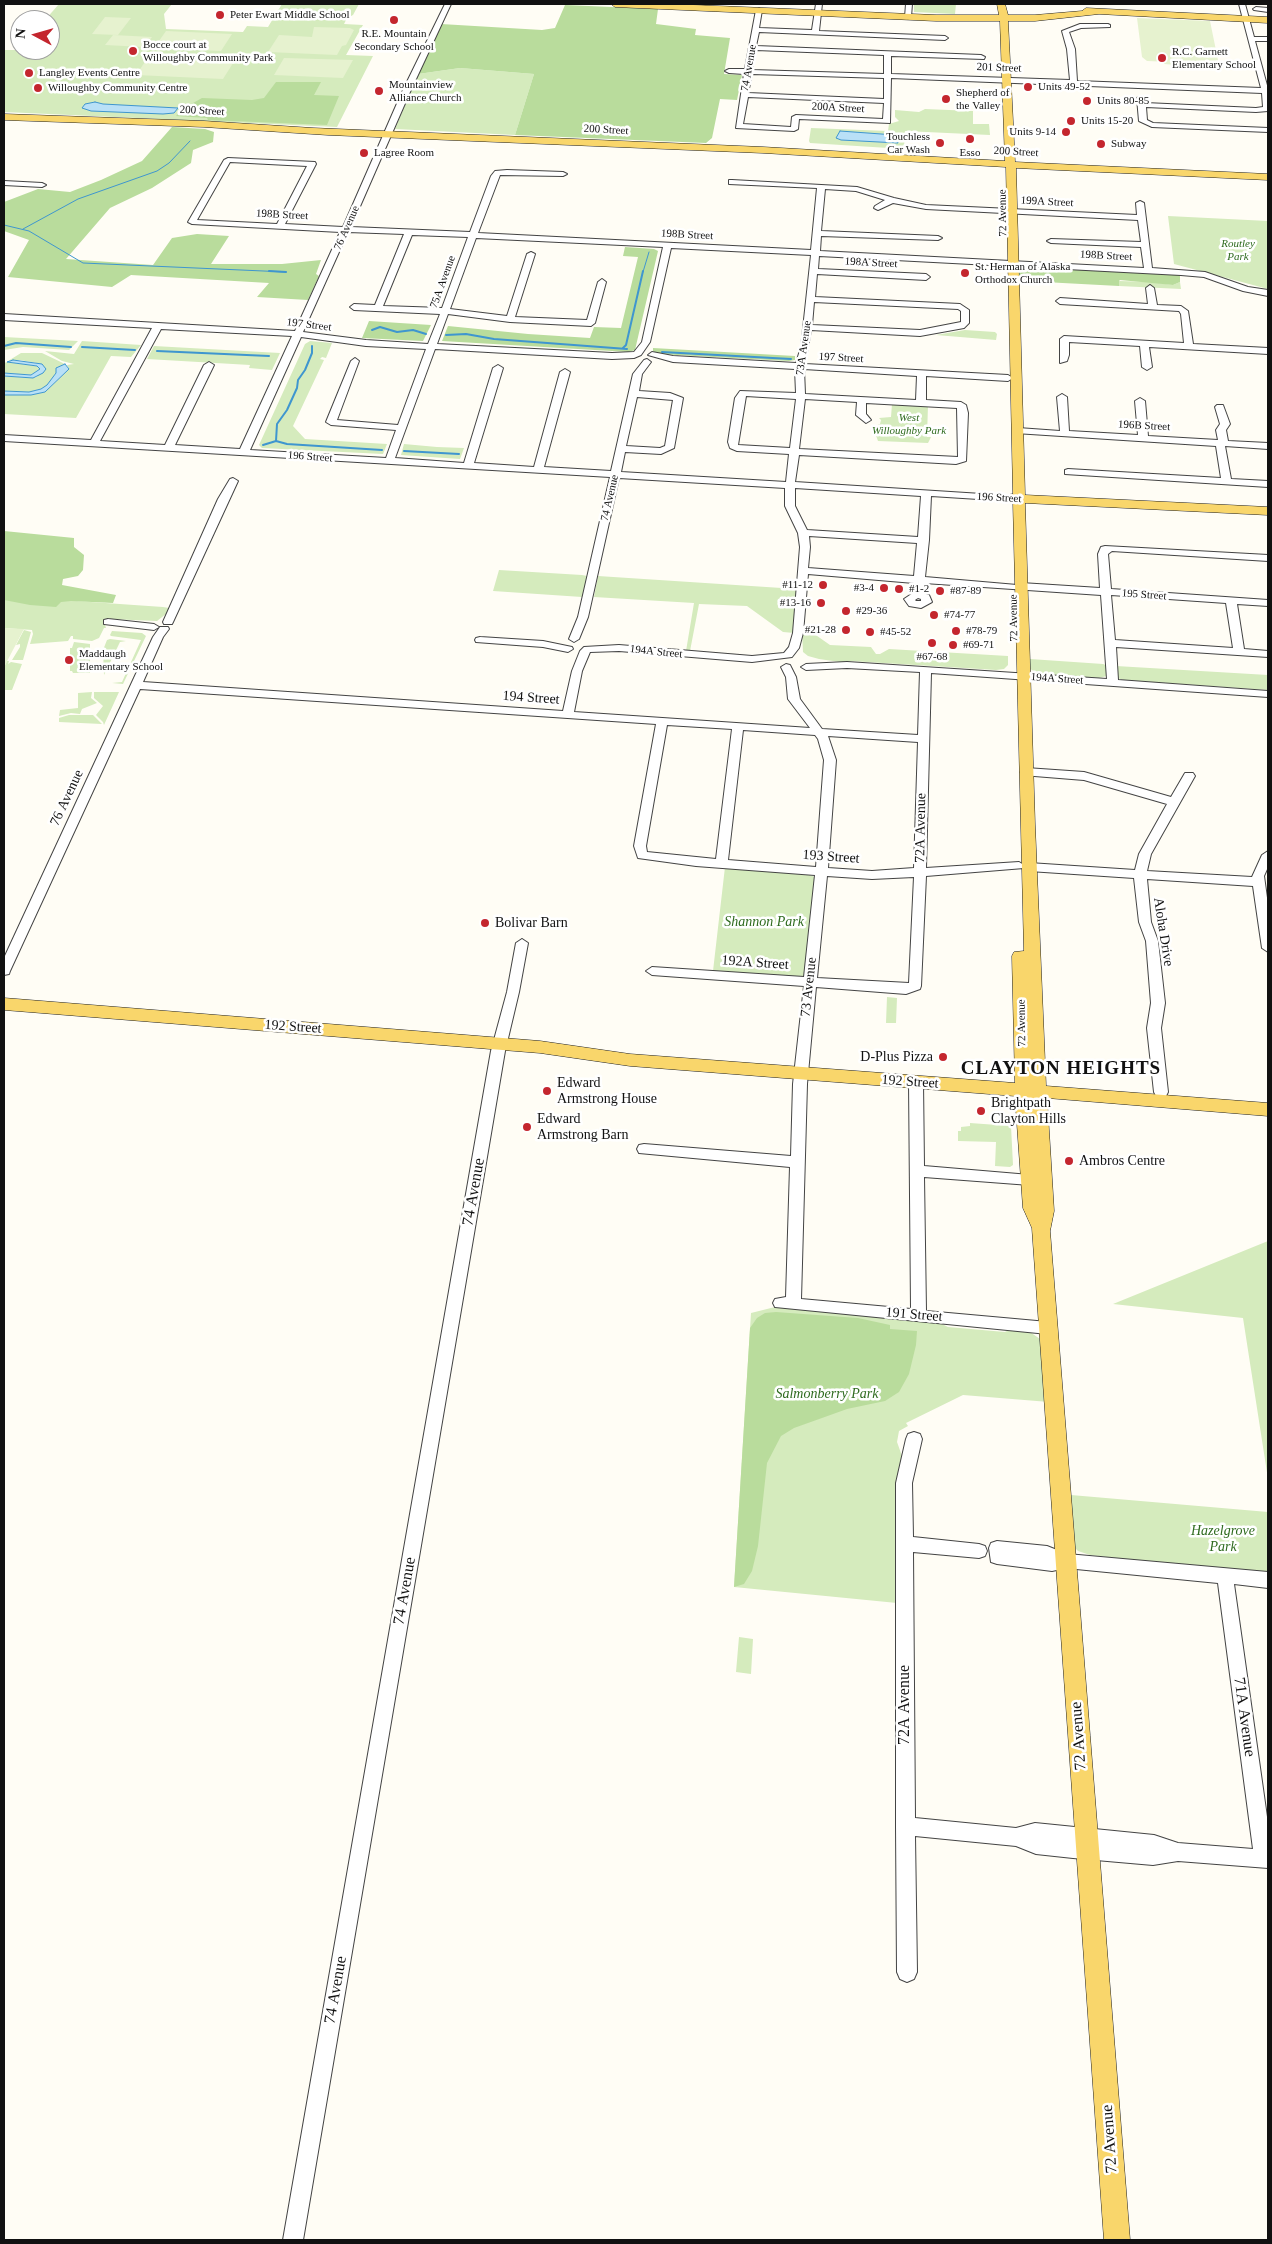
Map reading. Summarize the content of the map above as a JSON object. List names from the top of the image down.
{
  "streets": {
    "main road": [
      "200 Street",
      "72 Avenue",
      "196 Street",
      "192 Street"
    ],
    "street": [
      "74 Avenue",
      "201 Street",
      "200A Street",
      "199A Street",
      "198B Street",
      "76 Avenue",
      "198A Street",
      "75A Avenue",
      "197 Street",
      "73A Avenue",
      "196B Street",
      "195 Street",
      "194A Street",
      "194 Street",
      "72A Avenue",
      "193 Street",
      "Aloha Drive",
      "192A Street",
      "73 Avenue",
      "191 Street",
      "71A Avenue"
    ]
  },
  "crossings": [
    ["74 Avenue", "201 Street"],
    ["74 Avenue", "200A Street"],
    ["74 Avenue", "197 Street"],
    ["74 Avenue", "196 Street"],
    ["74 Avenue", "194A Street"],
    ["74 Avenue", "194 Street"],
    ["74 Avenue", "192 Street"],
    ["201 Street", "72 Avenue"],
    ["200 Street", "72 Avenue"],
    ["200 Street", "76 Avenue"],
    ["199A Street", "72 Avenue"],
    ["199A Street", "73A Avenue"],
    ["72 Avenue", "198B Street"],
    ["72 Avenue", "197 Street"],
    ["72 Avenue", "196B Street"],
    ["72 Avenue", "196 Street"],
    ["72 Avenue", "195 Street"],
    ["72 Avenue", "194A Street"],
    ["72 Avenue", "193 Street"],
    ["72 Avenue", "192 Street"],
    ["72 Avenue", "191 Street"],
    ["198B Street", "76 Avenue"],
    ["198B Street", "75A Avenue"],
    ["198B Street", "73A Avenue"],
    ["76 Avenue", "197 Street"],
    ["76 Avenue", "196 Street"],
    ["76 Avenue", "194 Street"],
    ["198A Street", "73A Avenue"],
    ["75A Avenue", "197 Street"],
    ["75A Avenue", "196 Street"],
    ["197 Street", "73A Avenue"],
    ["73A Avenue", "196 Street"],
    ["194A Street", "72A Avenue"],
    ["194A Street", "73 Avenue"],
    ["194 Street", "72A Avenue"],
    ["194 Street", "193 Street"],
    ["194 Street", "73 Avenue"],
    ["72A Avenue", "193 Street"],
    ["72A Avenue", "192A Street"],
    ["193 Street", "73 Avenue"],
    ["Aloha Drive", "192 Street"],
    ["192A Street", "73 Avenue"],
    ["73 Avenue", "192 Street"],
    ["73 Avenue", "191 Street"]
  ],
  "districts": ["CLAYTON HEIGHTS"],
  "parks": [
    "Routley Park",
    "West Willoughby Park",
    "Shannon Park",
    "Salmonberry Park",
    "Hazelgrove Park"
  ],
  "places": [
    "Peter Ewart Middle School",
    "R.E. Mountain Secondary School",
    "Bocce court at Willoughby Community Park",
    "R.C. Garnett Elementary School",
    "Langley Events Centre",
    "Units 49-52",
    "Willoughby Community Centre",
    "Mountainview Alliance Church",
    "Shepherd of the Valley",
    "Units 80-85",
    "Units 15-20",
    "Units 9-14",
    "Esso",
    "Touchless Car Wash",
    "Subway",
    "Lagree Room",
    "St. Herman of Alaska Orthodox Church",
    "#11-12",
    "#3-4",
    "#1-2",
    "#87-89",
    "#13-16",
    "#29-36",
    "#74-77",
    "#21-28",
    "#78-79",
    "#45-52",
    "#67-68",
    "#69-71",
    "Maddaugh Elementary School",
    "Bolivar Barn",
    "D-Plus Pizza",
    "Edward Armstrong House",
    "Brightpath Clayton Hills",
    "Edward Armstrong Barn",
    "Ambros Centre"
  ],
  "north": "left"
}
